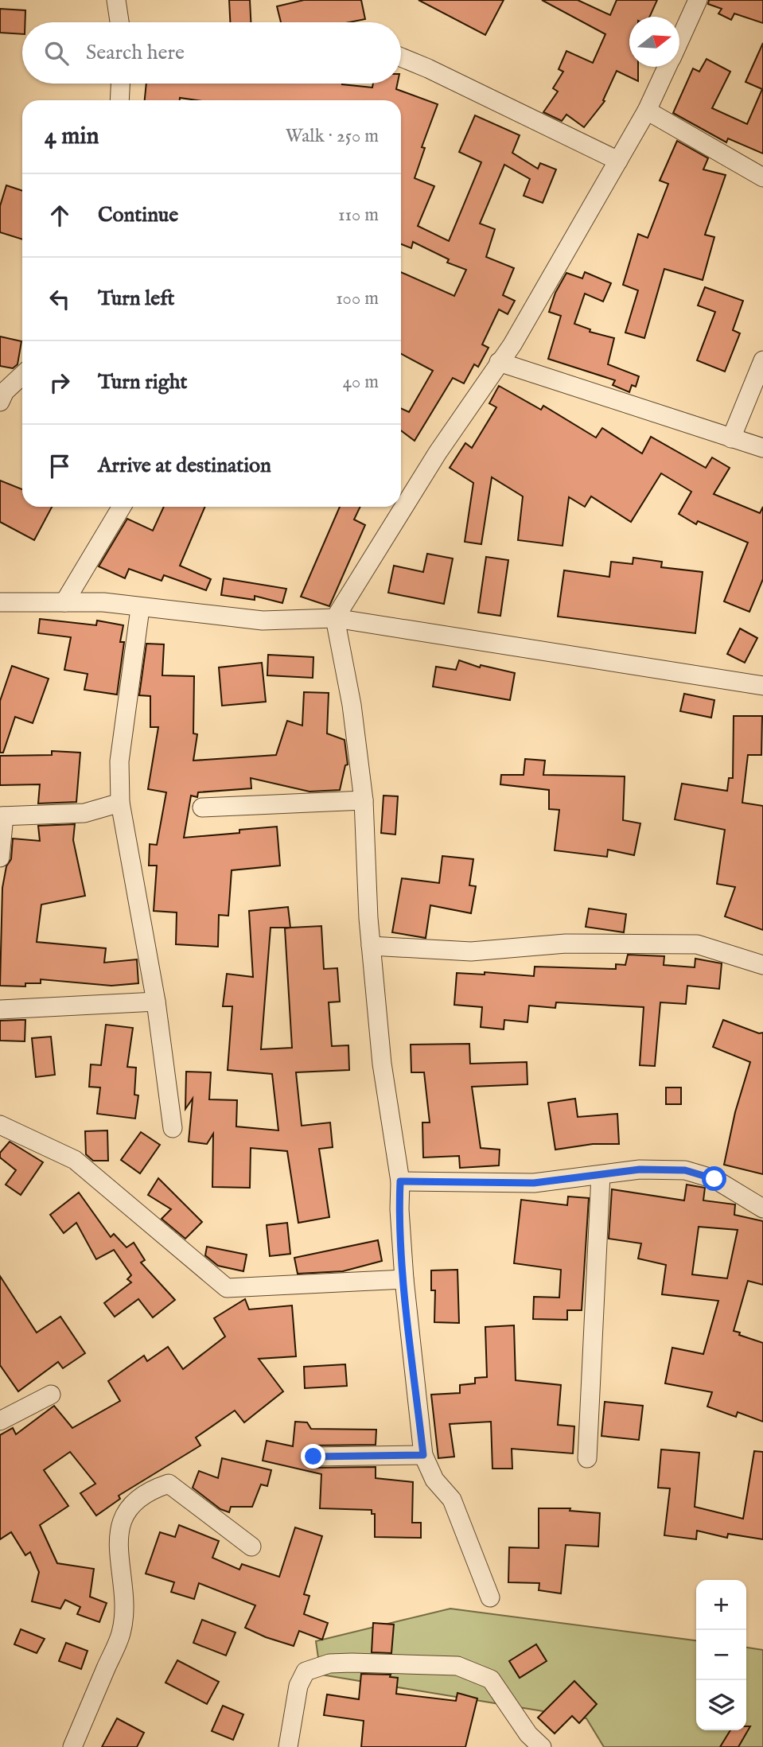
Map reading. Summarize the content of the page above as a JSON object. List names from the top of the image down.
{
  "north": "right",
  "page": {
    "search": "Search here",
    "heading": ["4 min", "Walk · 250 m"],
    "list": [
      ["Continue", "110 m"],
      ["Turn left", "100 m"],
      ["Turn right", "40 m"],
      "Arrive at destination"
    ],
    "map_buttons": ["+", "−"]
  }
}
